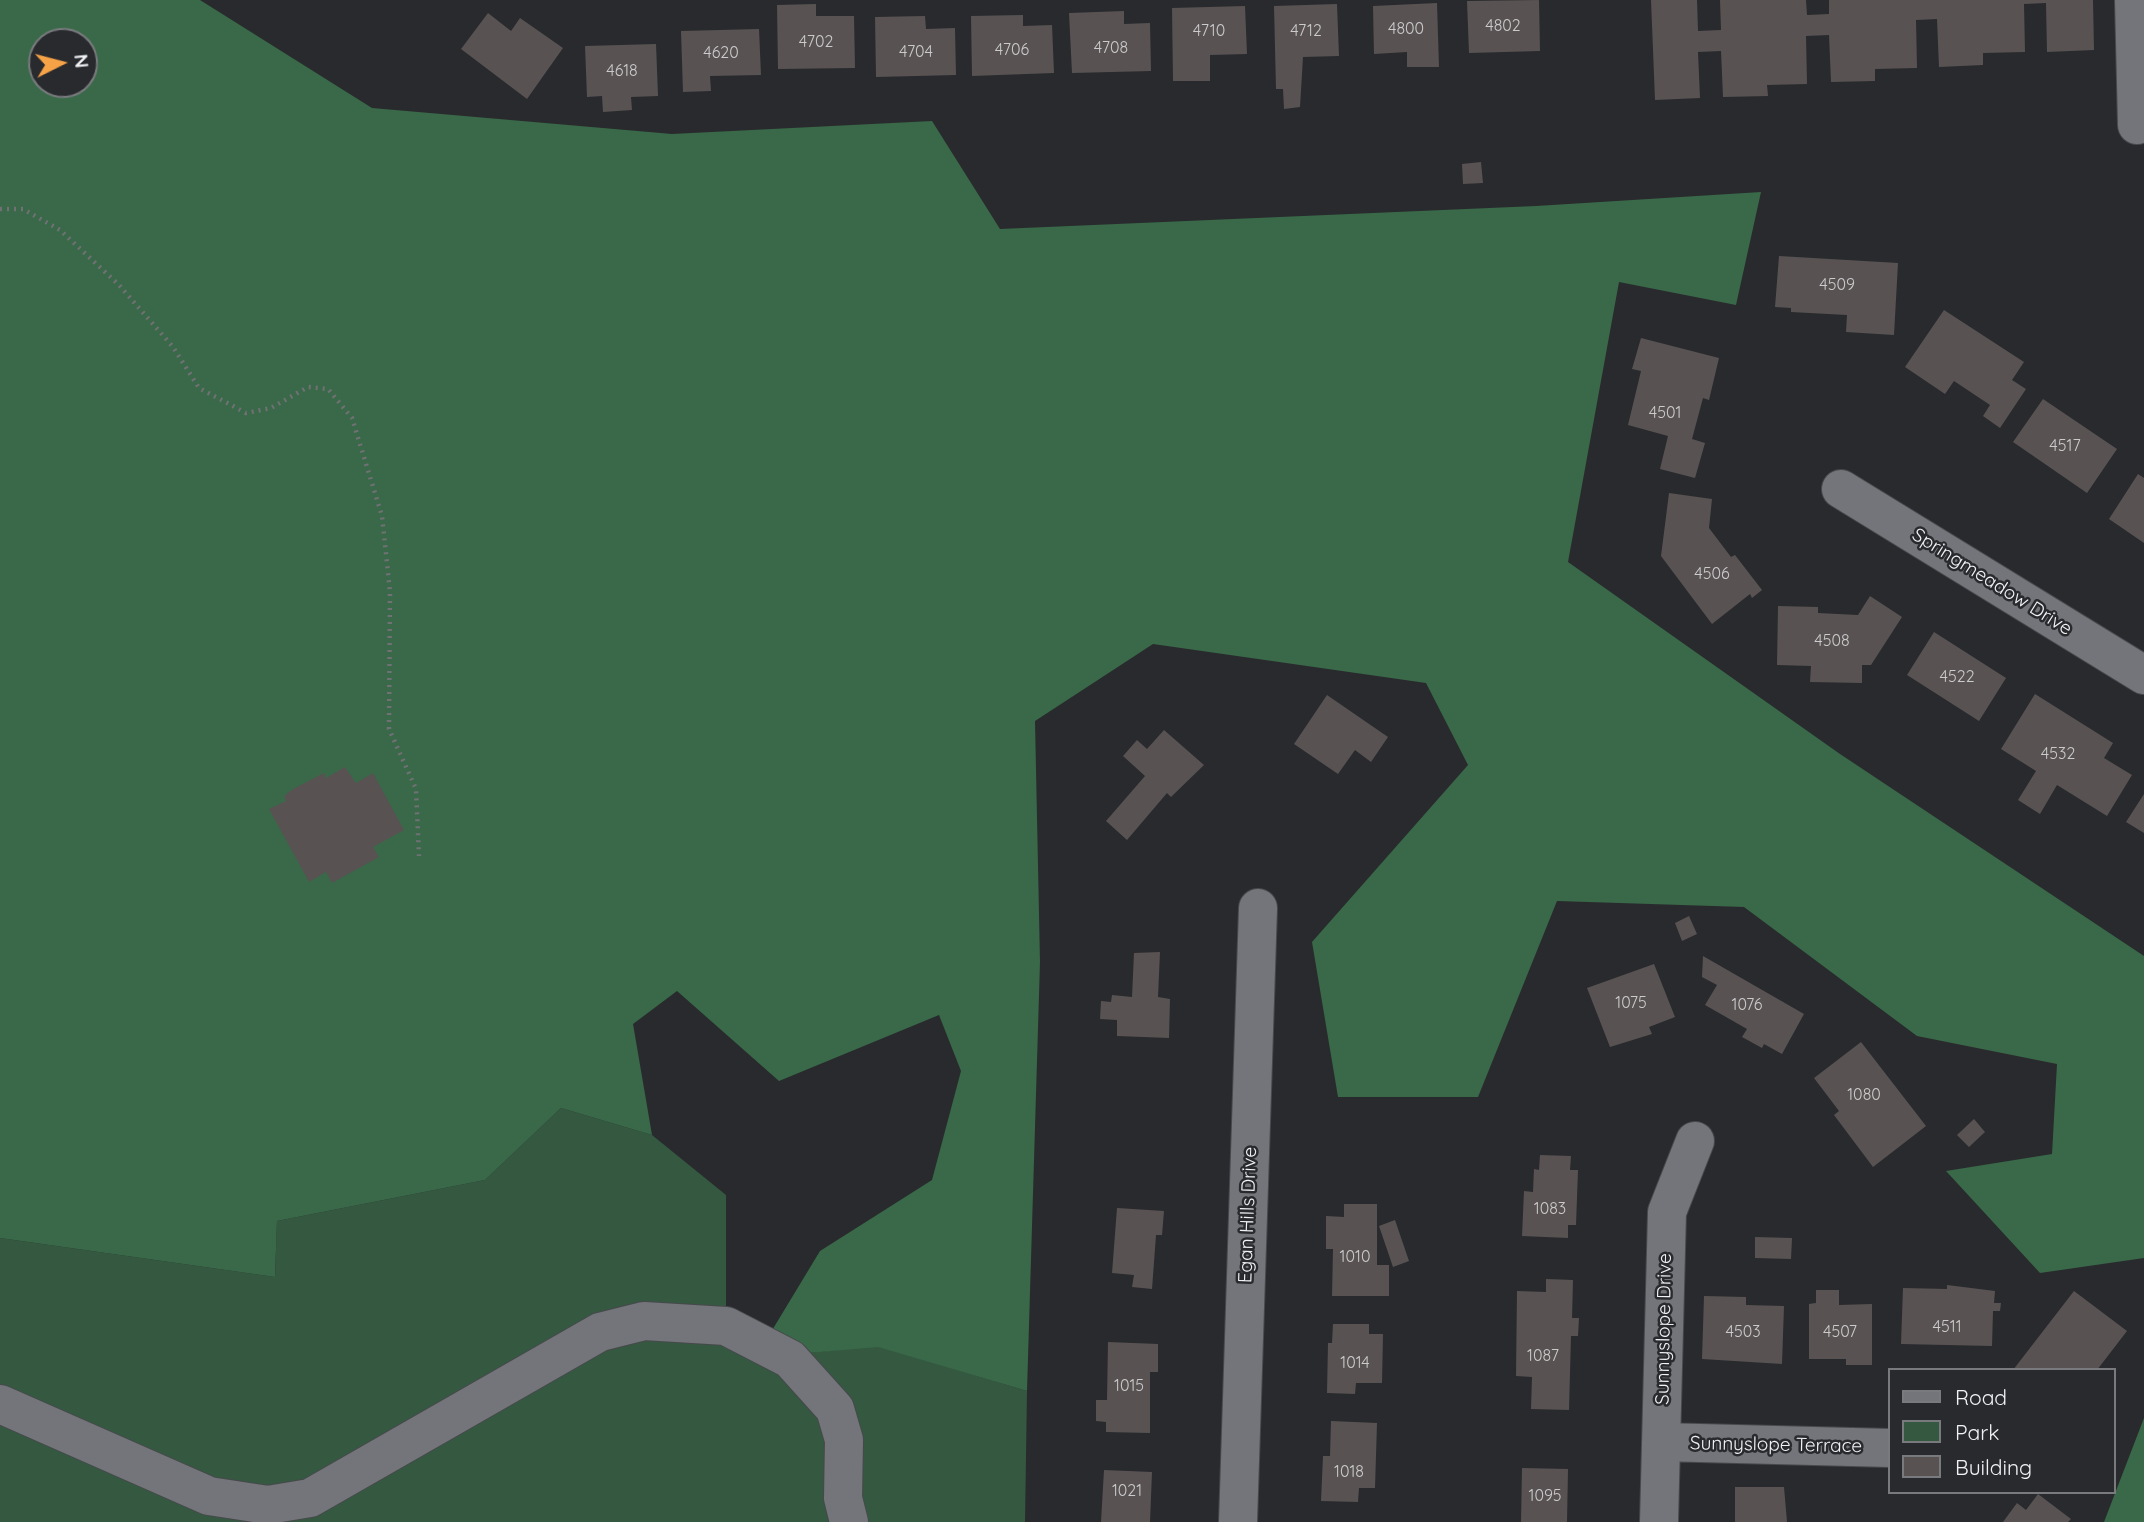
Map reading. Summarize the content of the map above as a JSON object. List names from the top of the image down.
{
  "streets": {
    "street": [
      "Springmeadow Drive",
      "Egan Hills Drive",
      "Sunnyslope Drive",
      "Sunnyslope Terrace"
    ]
  },
  "crossings": [
    ["Sunnyslope Drive", "Sunnyslope Terrace"]
  ],
  "house_numbers": [
    "4802",
    "4800",
    "4710",
    "4712",
    "4702",
    "4708",
    "4706",
    "4704",
    "4620",
    "4618",
    "4509",
    "4501",
    "4517",
    "4506",
    "4508",
    "4522",
    "4532",
    "1075",
    "1076",
    "1080",
    "1083",
    "1010",
    "4511",
    "4503",
    "4507",
    "1087",
    "1014",
    "1015",
    "1018",
    "1021",
    "1095"
  ],
  "legend": ["Road", "Park", "Building"],
  "north": "right"
}
